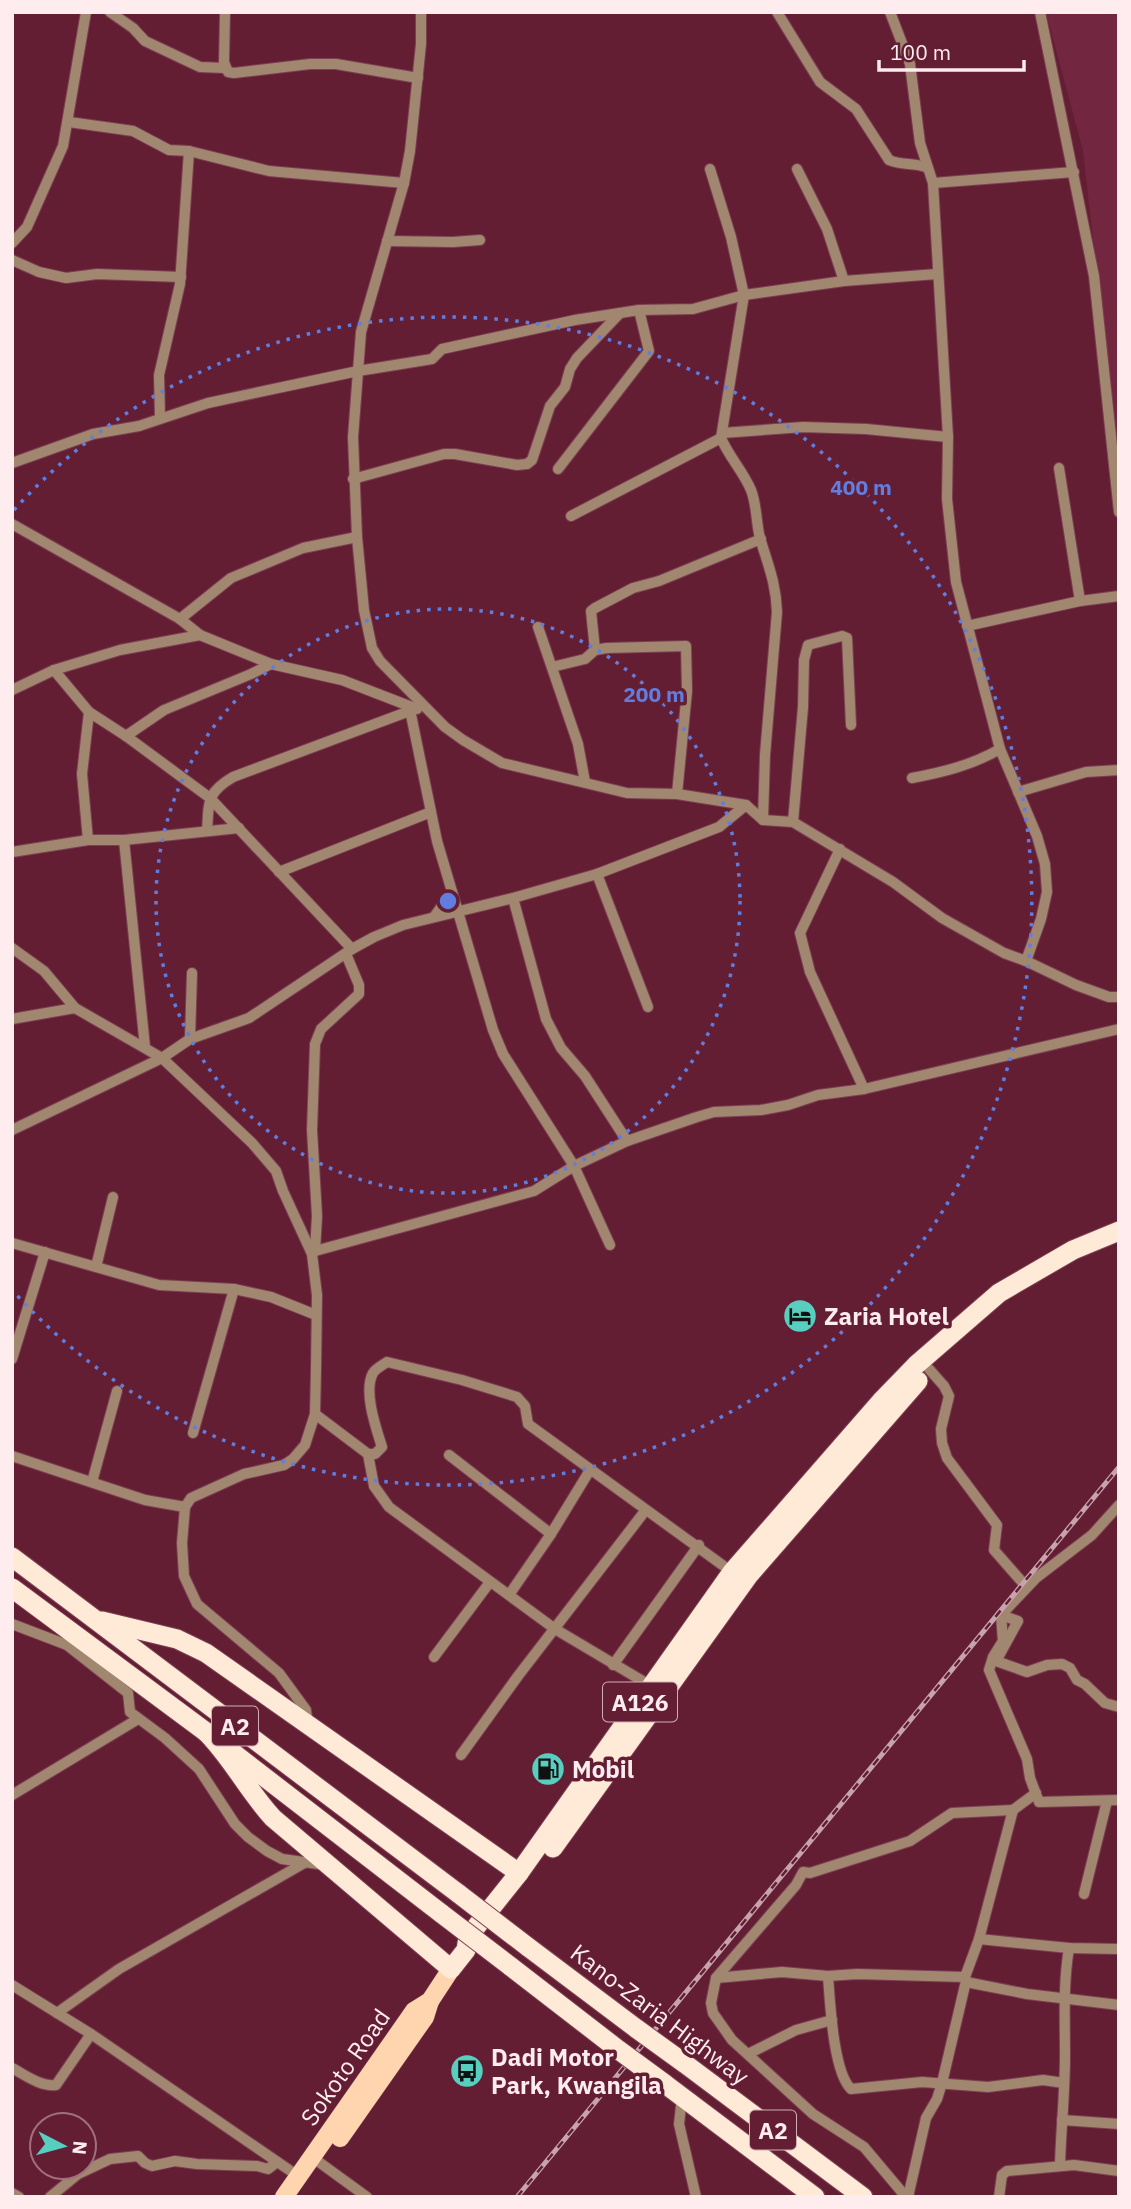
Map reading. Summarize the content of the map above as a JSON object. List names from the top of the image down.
{
  "streets": {
    "highway": ["A126", "A2", "Kano-Zaria Highway"],
    "main road": ["Sokoto Road"]
  },
  "crossings": [
    ["A126", "Sokoto Road"],
    ["A2", "Kano-Zaria Highway"]
  ],
  "places": {
    "hotel": ["Zaria Hotel"],
    "fuel station": ["Mobil"],
    "bus stop": ["Dadi Motor Park, Kwangila"]
  },
  "scale_bar": "100 m",
  "north": "right",
  "rings": ["400 m", "200 m"]
}
